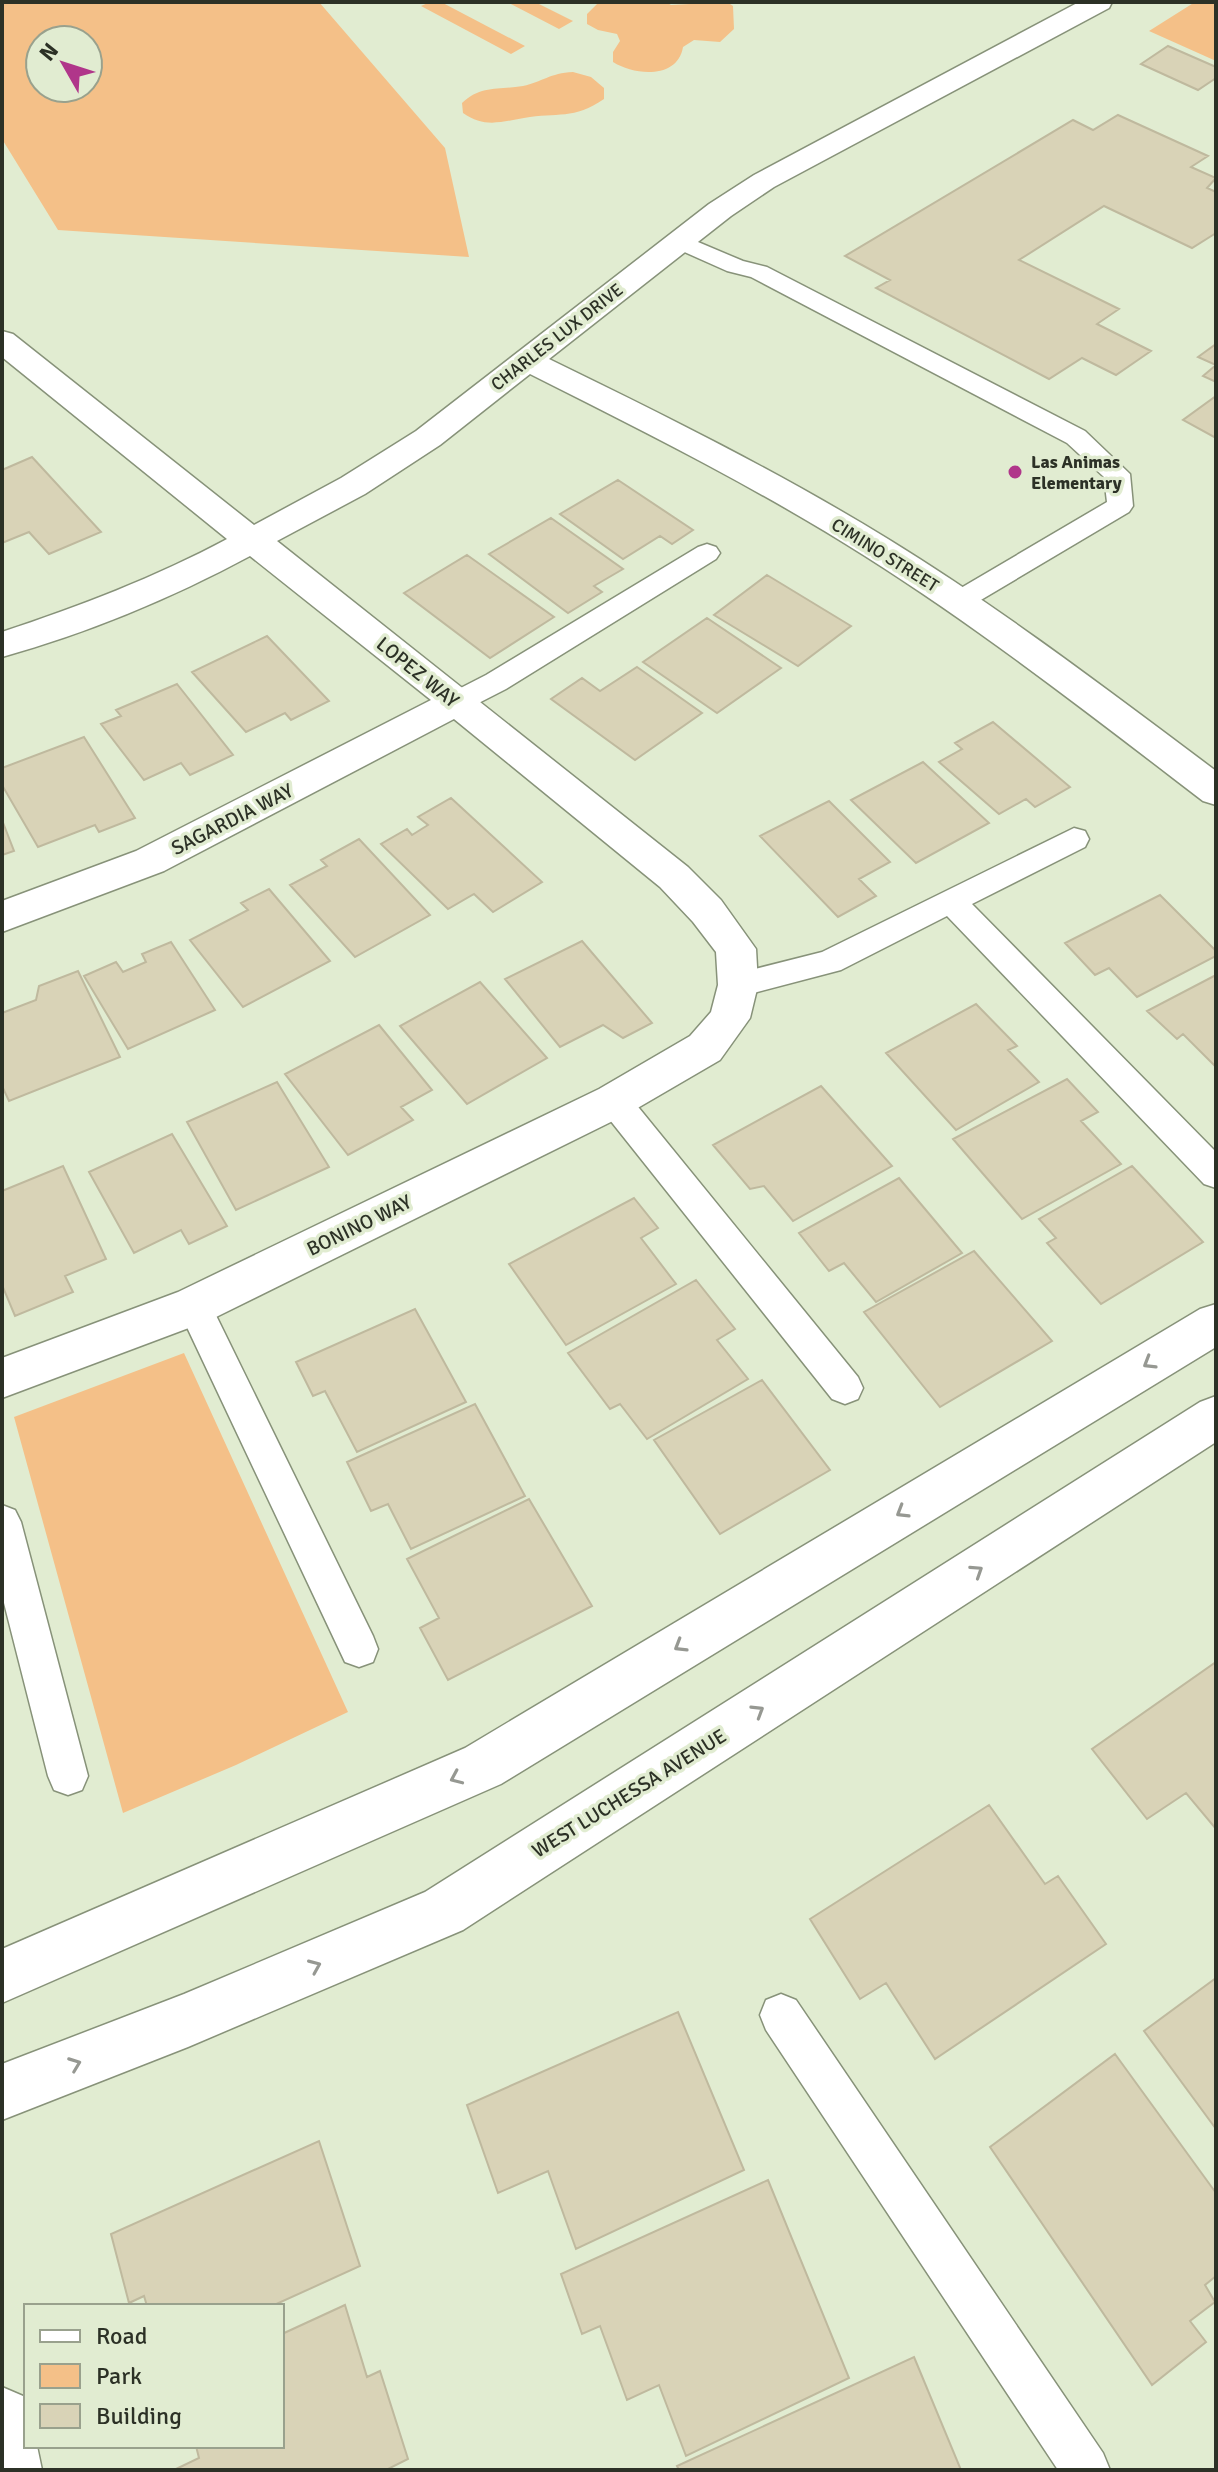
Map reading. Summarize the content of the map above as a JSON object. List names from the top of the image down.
{
  "streets": {
    "street": [
      "CHARLES LUX DRIVE",
      "CIMINO STREET",
      "LOPEZ WAY",
      "SAGARDIA WAY",
      "BONINO WAY",
      "WEST LUCHESSA AVENUE"
    ]
  },
  "crossings": [
    ["CHARLES LUX DRIVE", "CIMINO STREET"],
    ["CHARLES LUX DRIVE", "LOPEZ WAY"],
    ["LOPEZ WAY", "SAGARDIA WAY"],
    ["LOPEZ WAY", "BONINO WAY"]
  ],
  "places": ["Las Animas Elementary"],
  "legend": ["Road", "Park", "Building"],
  "north": "top left"
}
